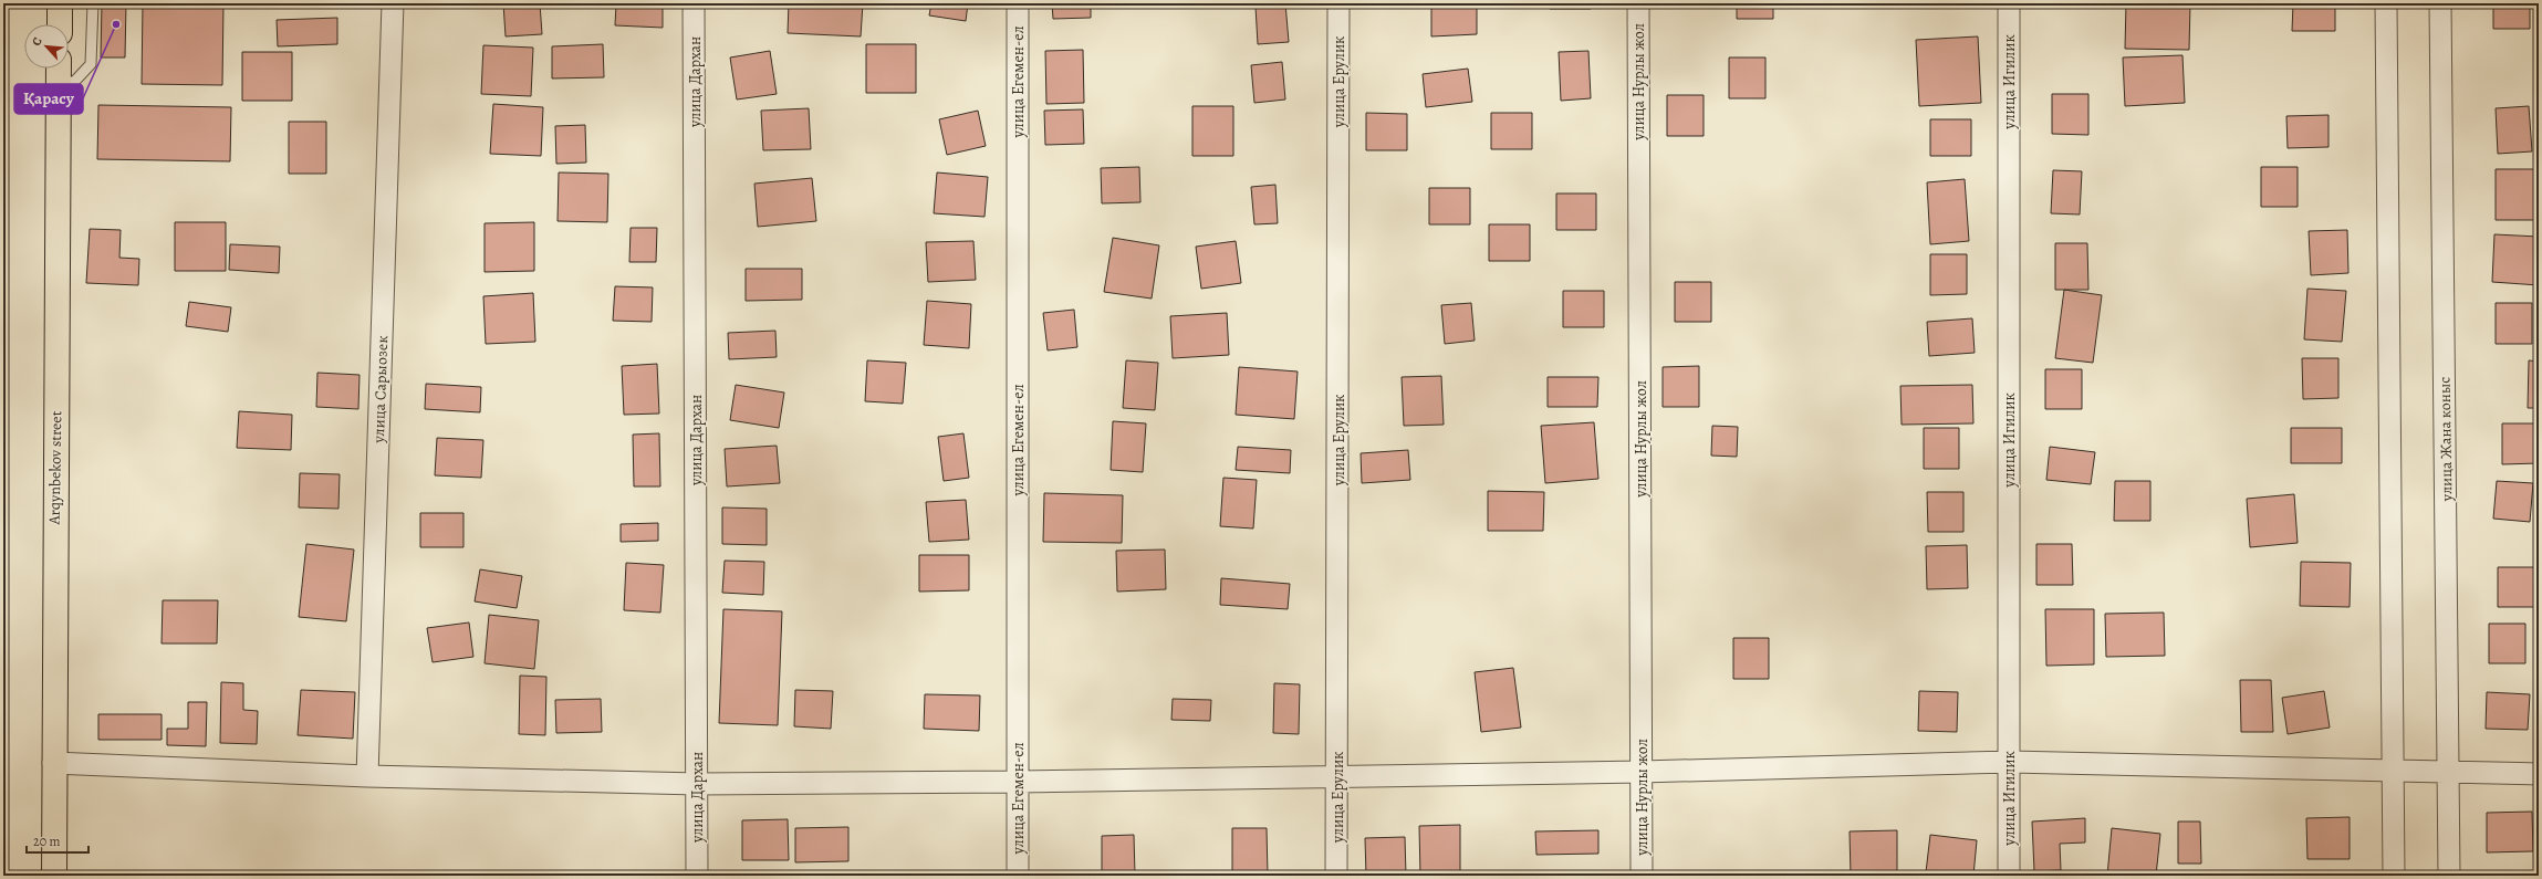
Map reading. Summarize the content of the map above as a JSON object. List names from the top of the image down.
{
  "streets": {
    "main road": ["Arqynbekov street"],
    "street": [
      "улица Дархан",
      "улица Егемен-ел",
      "улица Ерулик",
      "улица Нурлы жол",
      "улица Игилик",
      "улица Сарыозек",
      "улица Жана коныс"
    ]
  },
  "places": ["Қарасу"],
  "scale_bar": "20 m",
  "north": "top left"
}
